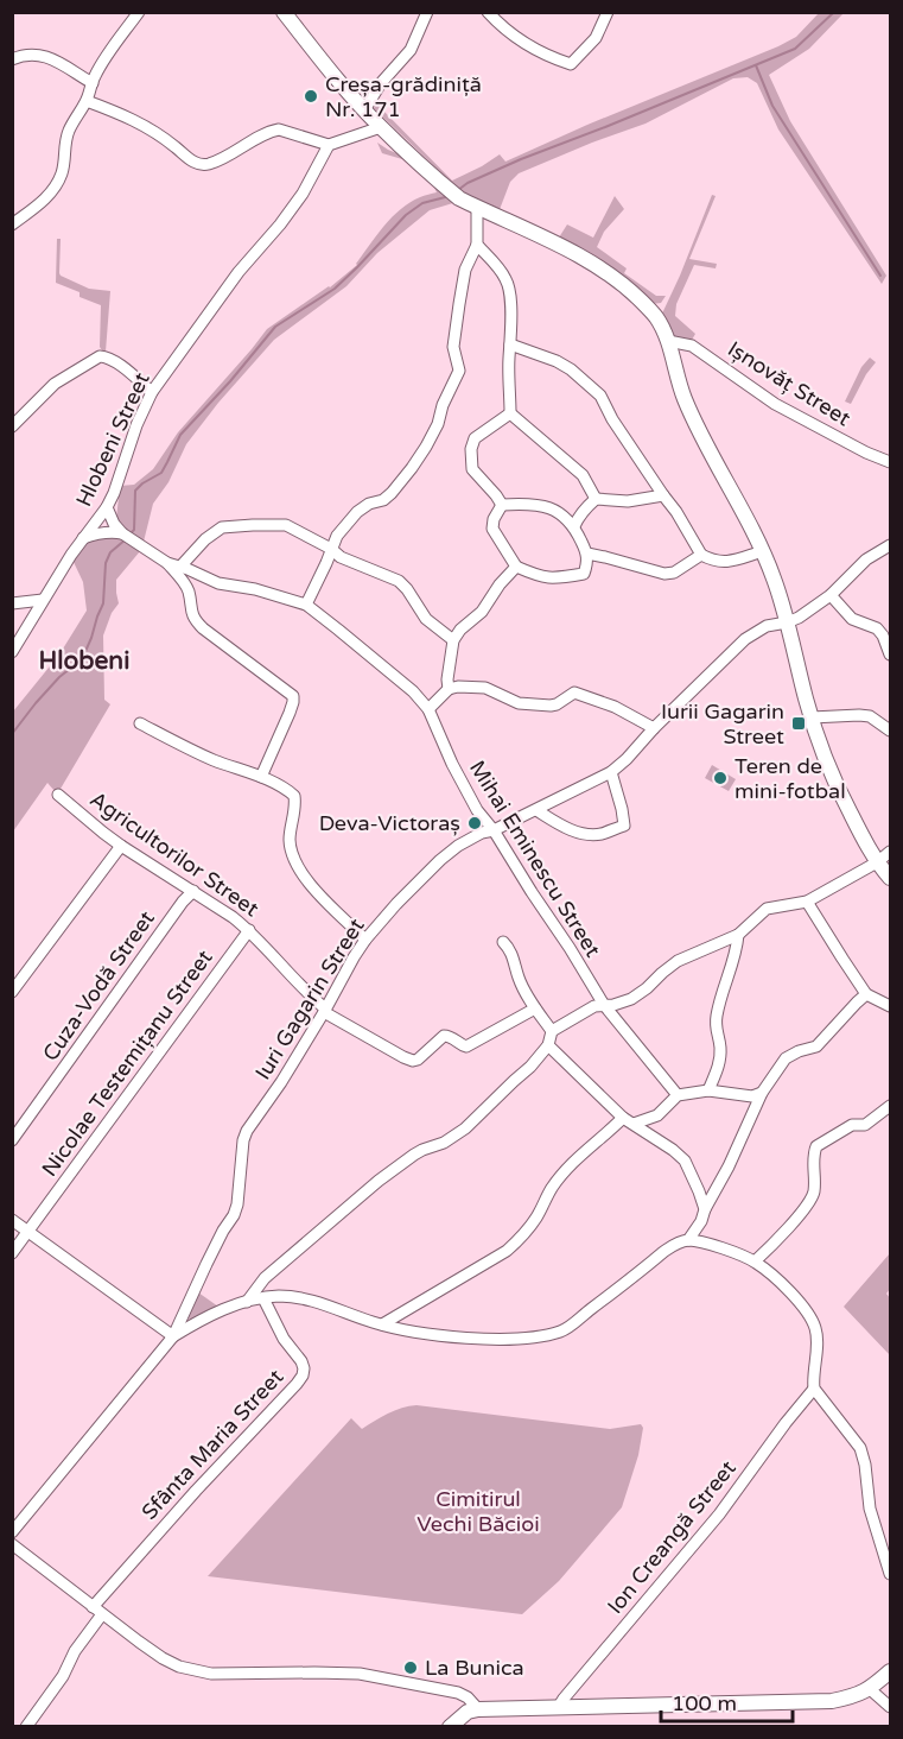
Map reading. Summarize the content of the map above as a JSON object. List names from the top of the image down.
{
  "streets": {
    "street": [
      "Ișnovăț Street",
      "Hlobeni Street",
      "Agricultorilor Street",
      "Mihai Eminescu Street",
      "Cuza-Vodă Street",
      "Iuri Gagarin Street",
      "Nicolae Testemițanu Street",
      "Sfânta Maria Street",
      "Ion Creangă Street"
    ]
  },
  "crossings": [
    ["Hlobeni Street", "Mihai Eminescu Street"],
    ["Agricultorilor Street", "Cuza-Vodă Street"],
    ["Agricultorilor Street", "Iuri Gagarin Street"],
    ["Agricultorilor Street", "Nicolae Testemițanu Street"],
    ["Mihai Eminescu Street", "Iuri Gagarin Street"]
  ],
  "districts": ["Hlobeni"],
  "parks": ["Cimitirul Vechi Băcioi"],
  "places": {
    "other": [
      "Creșa-grădiniță Nr. 171",
      "Teren de mini-fotbal",
      "Deva-Victoraș",
      "La Bunica"
    ],
    "transit": ["Iurii Gagarin Street"]
  },
  "scale_bar": "100 m"
}
